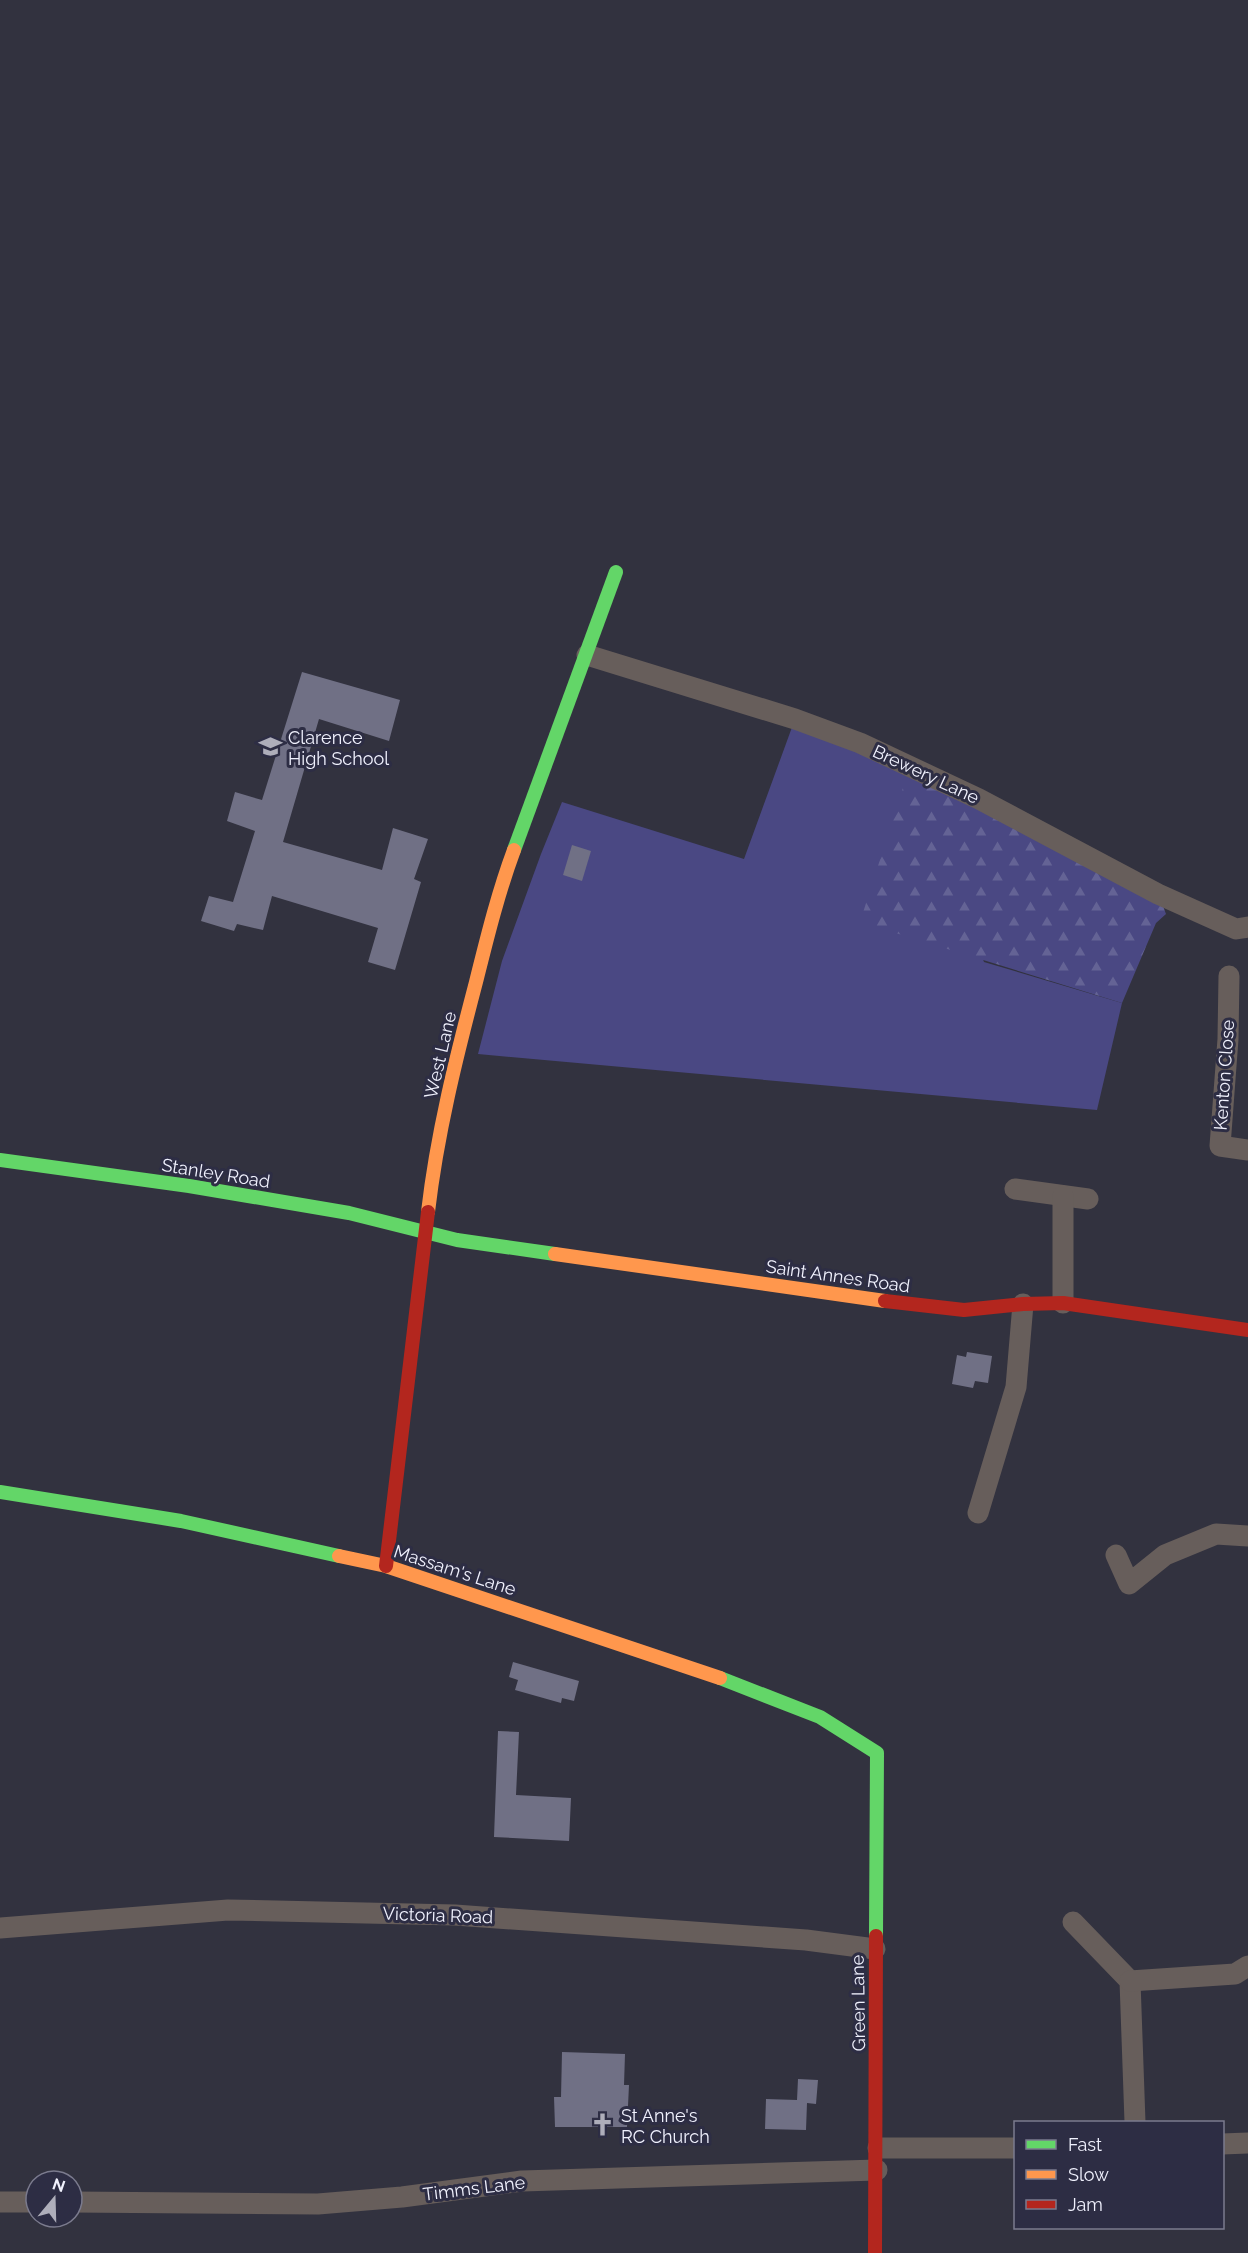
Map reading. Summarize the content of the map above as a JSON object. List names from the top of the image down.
{
  "streets": {
    "street": [
      "Brewery Lane",
      "West Lane",
      "Kenton Close",
      "Stanley Road",
      "Saint Annes Road",
      "Massam's Lane",
      "Victoria Road",
      "Green Lane",
      "Timms Lane"
    ]
  },
  "crossings": [
    ["Brewery Lane", "West Lane"],
    ["West Lane", "Stanley Road"],
    ["West Lane", "Saint Annes Road"],
    ["West Lane", "Massam's Lane"],
    ["Stanley Road", "Saint Annes Road"],
    ["Massam's Lane", "Green Lane"],
    ["Victoria Road", "Green Lane"],
    ["Green Lane", "Timms Lane"]
  ],
  "places": {
    "school or university": ["Clarence High School"],
    "church": ["St Anne's RC Church"]
  },
  "legend": ["Fast", "Slow", "Jam"],
  "north": "top"
}
